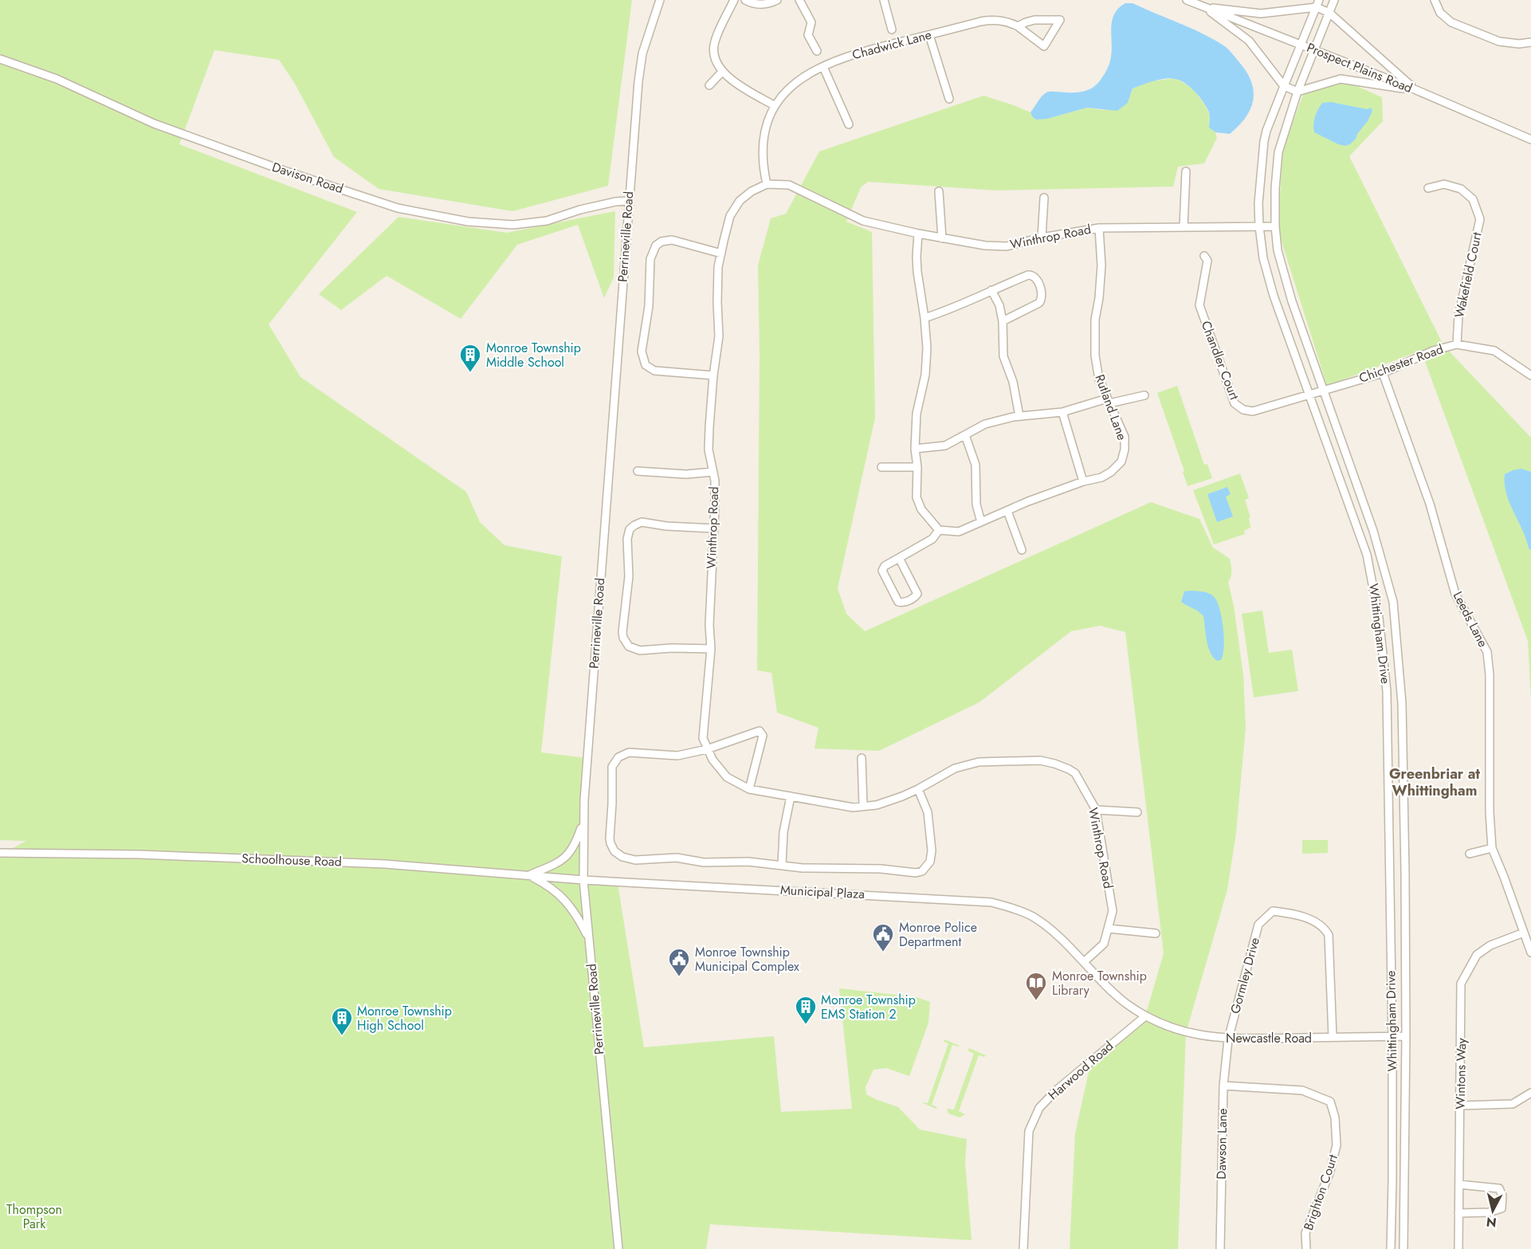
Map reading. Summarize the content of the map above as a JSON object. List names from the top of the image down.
{
  "streets": {
    "street": [
      "Chadwick Lane",
      "Prospect Plains Road",
      "Davison Road",
      "Perrineville Road",
      "Winthrop Road",
      "Wakefield Court",
      "Chandler Court",
      "Chichester Road",
      "Rutland Lane",
      "Leeds Lane",
      "Whittingham Drive",
      "Schoolhouse Road",
      "Municipal Plaza",
      "Gormley Drive",
      "Newcastle Road",
      "Harwood Road",
      "Wintons Way",
      "Dawson Lane",
      "Brighton Court"
    ]
  },
  "crossings": [
    ["Chadwick Lane", "Winthrop Road"],
    ["Prospect Plains Road", "Whittingham Drive"],
    ["Davison Road", "Perrineville Road"],
    ["Perrineville Road", "Schoolhouse Road"],
    ["Perrineville Road", "Municipal Plaza"],
    ["Winthrop Road", "Rutland Lane"],
    ["Winthrop Road", "Whittingham Drive"],
    ["Winthrop Road", "Newcastle Road"],
    ["Wakefield Court", "Chichester Road"],
    ["Chandler Court", "Chichester Road"],
    ["Chandler Court", "Whittingham Drive"],
    ["Chichester Road", "Leeds Lane"],
    ["Chichester Road", "Whittingham Drive"],
    ["Leeds Lane", "Wintons Way"],
    ["Whittingham Drive", "Newcastle Road"],
    ["Schoolhouse Road", "Municipal Plaza"],
    ["Municipal Plaza", "Newcastle Road"],
    ["Gormley Drive", "Newcastle Road"],
    ["Gormley Drive", "Dawson Lane"],
    ["Newcastle Road", "Harwood Road"],
    ["Newcastle Road", "Dawson Lane"],
    ["Dawson Lane", "Brighton Court"]
  ],
  "districts": ["Greenbriar at Whittingham"],
  "parks": ["Thompson Park"],
  "places": {
    "building": ["Monroe Township Middle School", "Monroe Township EMS Station 2", "Monroe Township High School"],
    "public building": ["Monroe Police Department", "Monroe Township Municipal Complex"],
    "library": ["Monroe Township Library"]
  },
  "north": "bottom"
}
